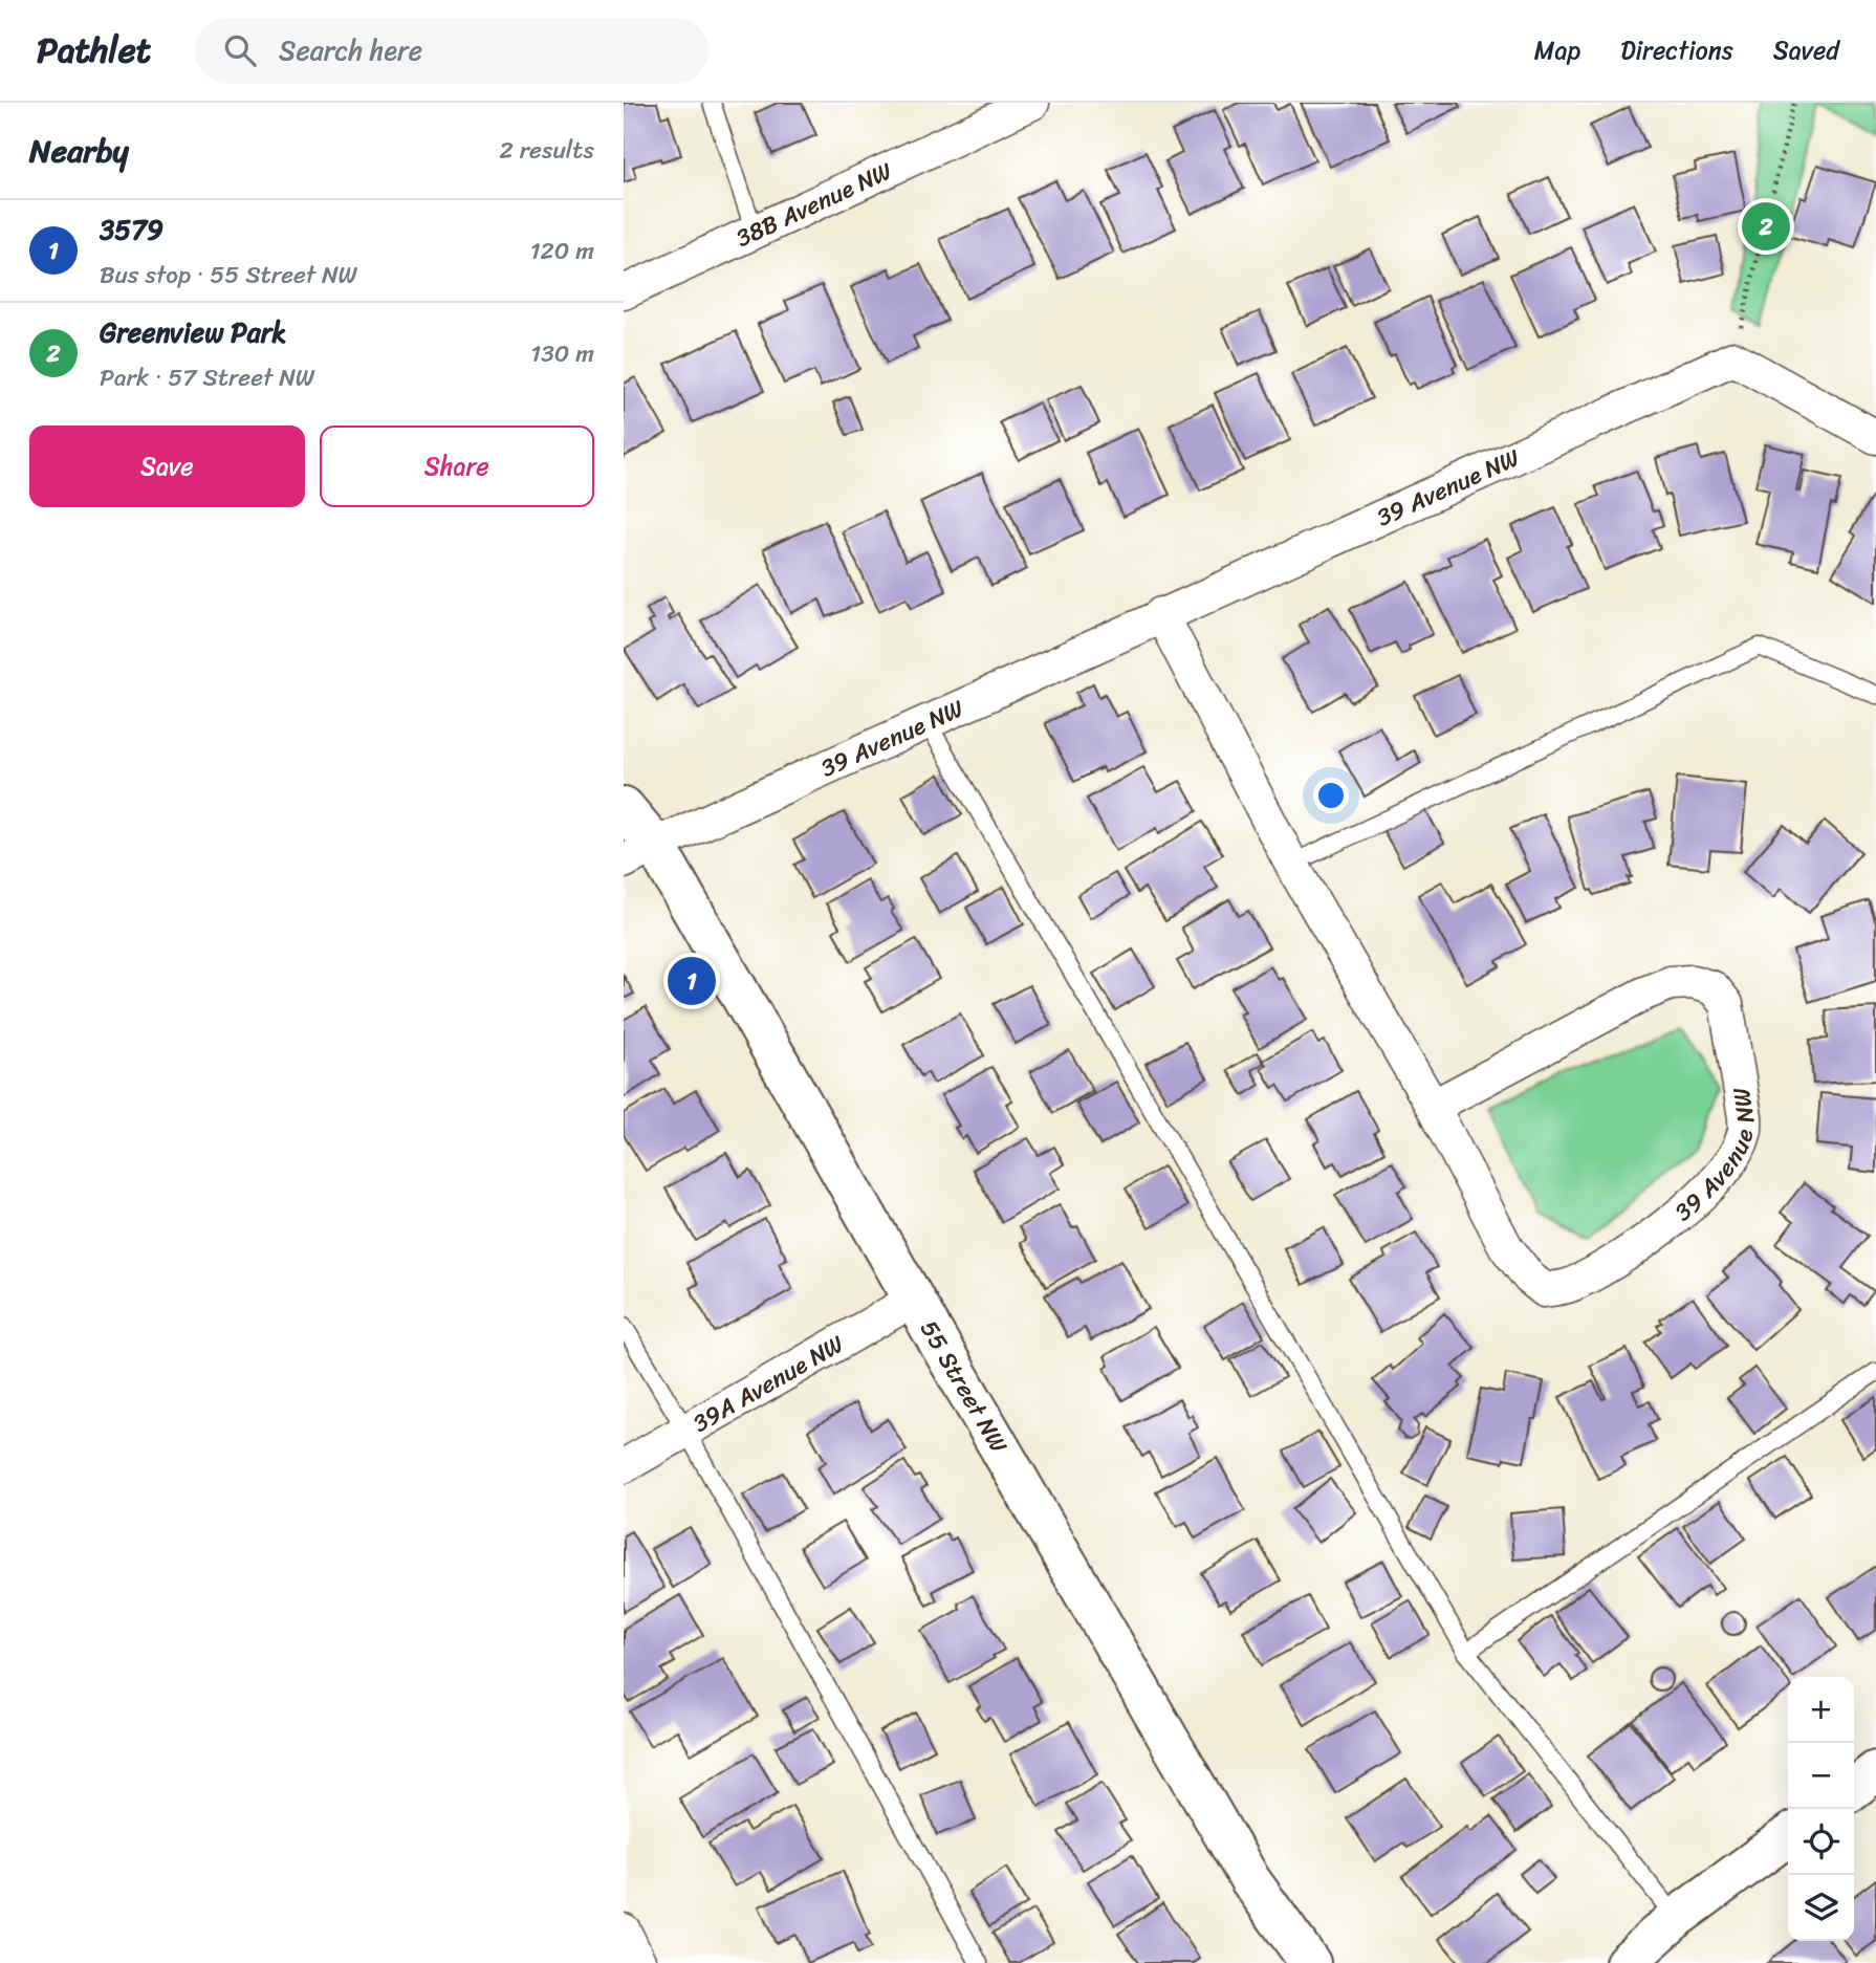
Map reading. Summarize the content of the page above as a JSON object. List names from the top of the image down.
{
  "streets": {
    "street": [
      "38B Avenue NW",
      "39 Avenue NW",
      "39A Avenue NW",
      "55 Street NW"
    ]
  },
  "crossings": [
    ["39 Avenue NW", "55 Street NW"],
    ["39A Avenue NW", "55 Street NW"]
  ],
  "page": {
    "header": "Pathlet",
    "search": "Search here",
    "nav": ["Map", "Directions", "Saved"],
    "heading": ["Nearby", "2 results"],
    "list": [
      {
        "mark": "1",
        "name": "3579",
        "note": "Bus stop · 55 Street NW",
        "value": "120 m"
      },
      {
        "mark": "2",
        "name": "Greenview Park",
        "note": "Park · 57 Street NW",
        "value": "130 m"
      }
    ],
    "pins": ["2", "1"],
    "buttons": ["Save", "Share"],
    "map_buttons": ["+", "−"]
  }
}
